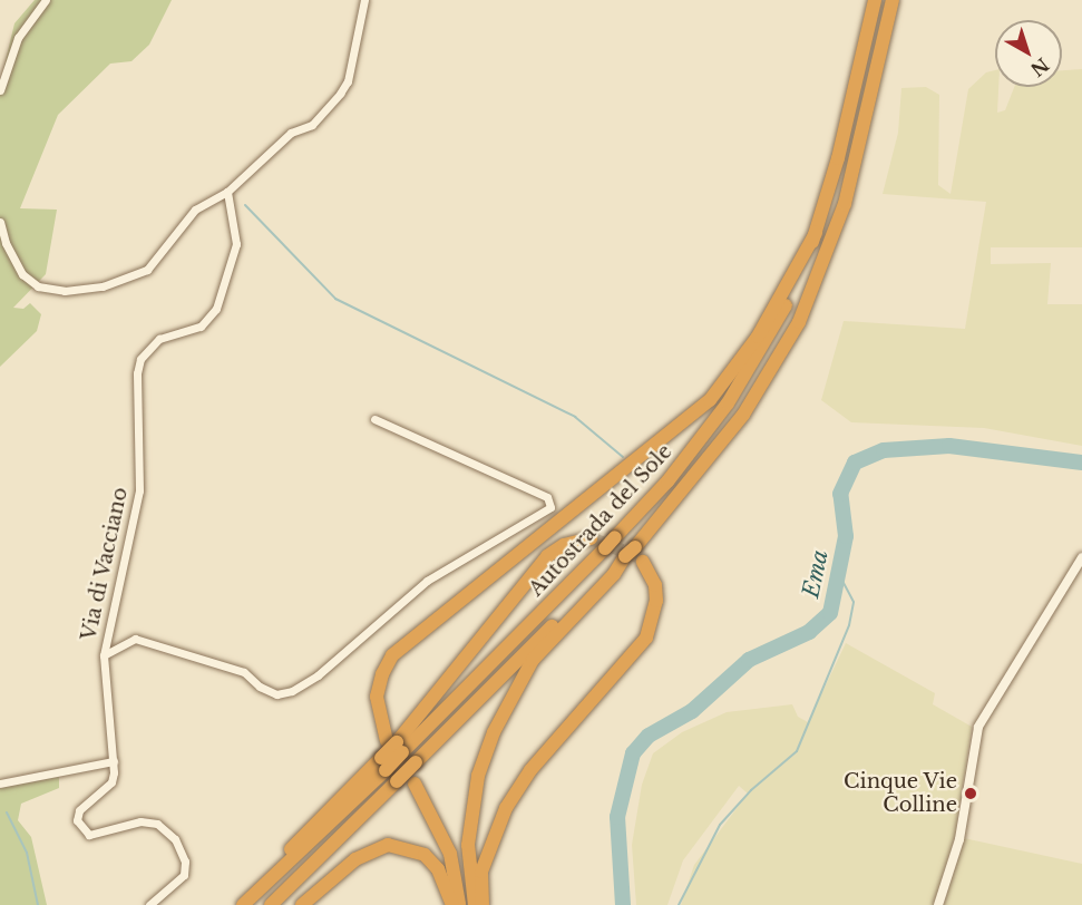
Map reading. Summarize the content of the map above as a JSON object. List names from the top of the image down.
{
  "streets": {
    "highway": ["Autostrada del Sole"],
    "street": ["Via di Vacciano"]
  },
  "water": ["Ema"],
  "places": ["Cinque Vie Colline"],
  "north": "bottom right"
}
